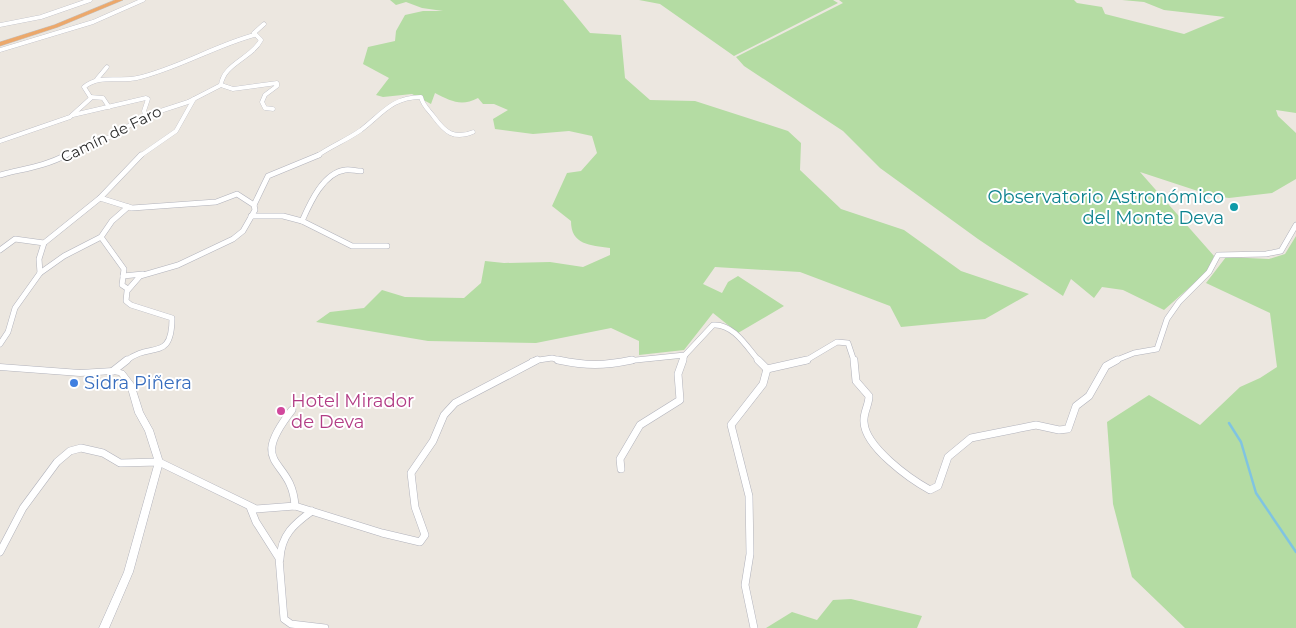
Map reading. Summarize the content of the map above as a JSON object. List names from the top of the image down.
{
  "streets": {
    "street": ["Camín de Faro"]
  },
  "places": ["Observatorio Astronómico del Monte Deva", "Sidra Piñera", "Hotel Mirador de Deva"]
}
